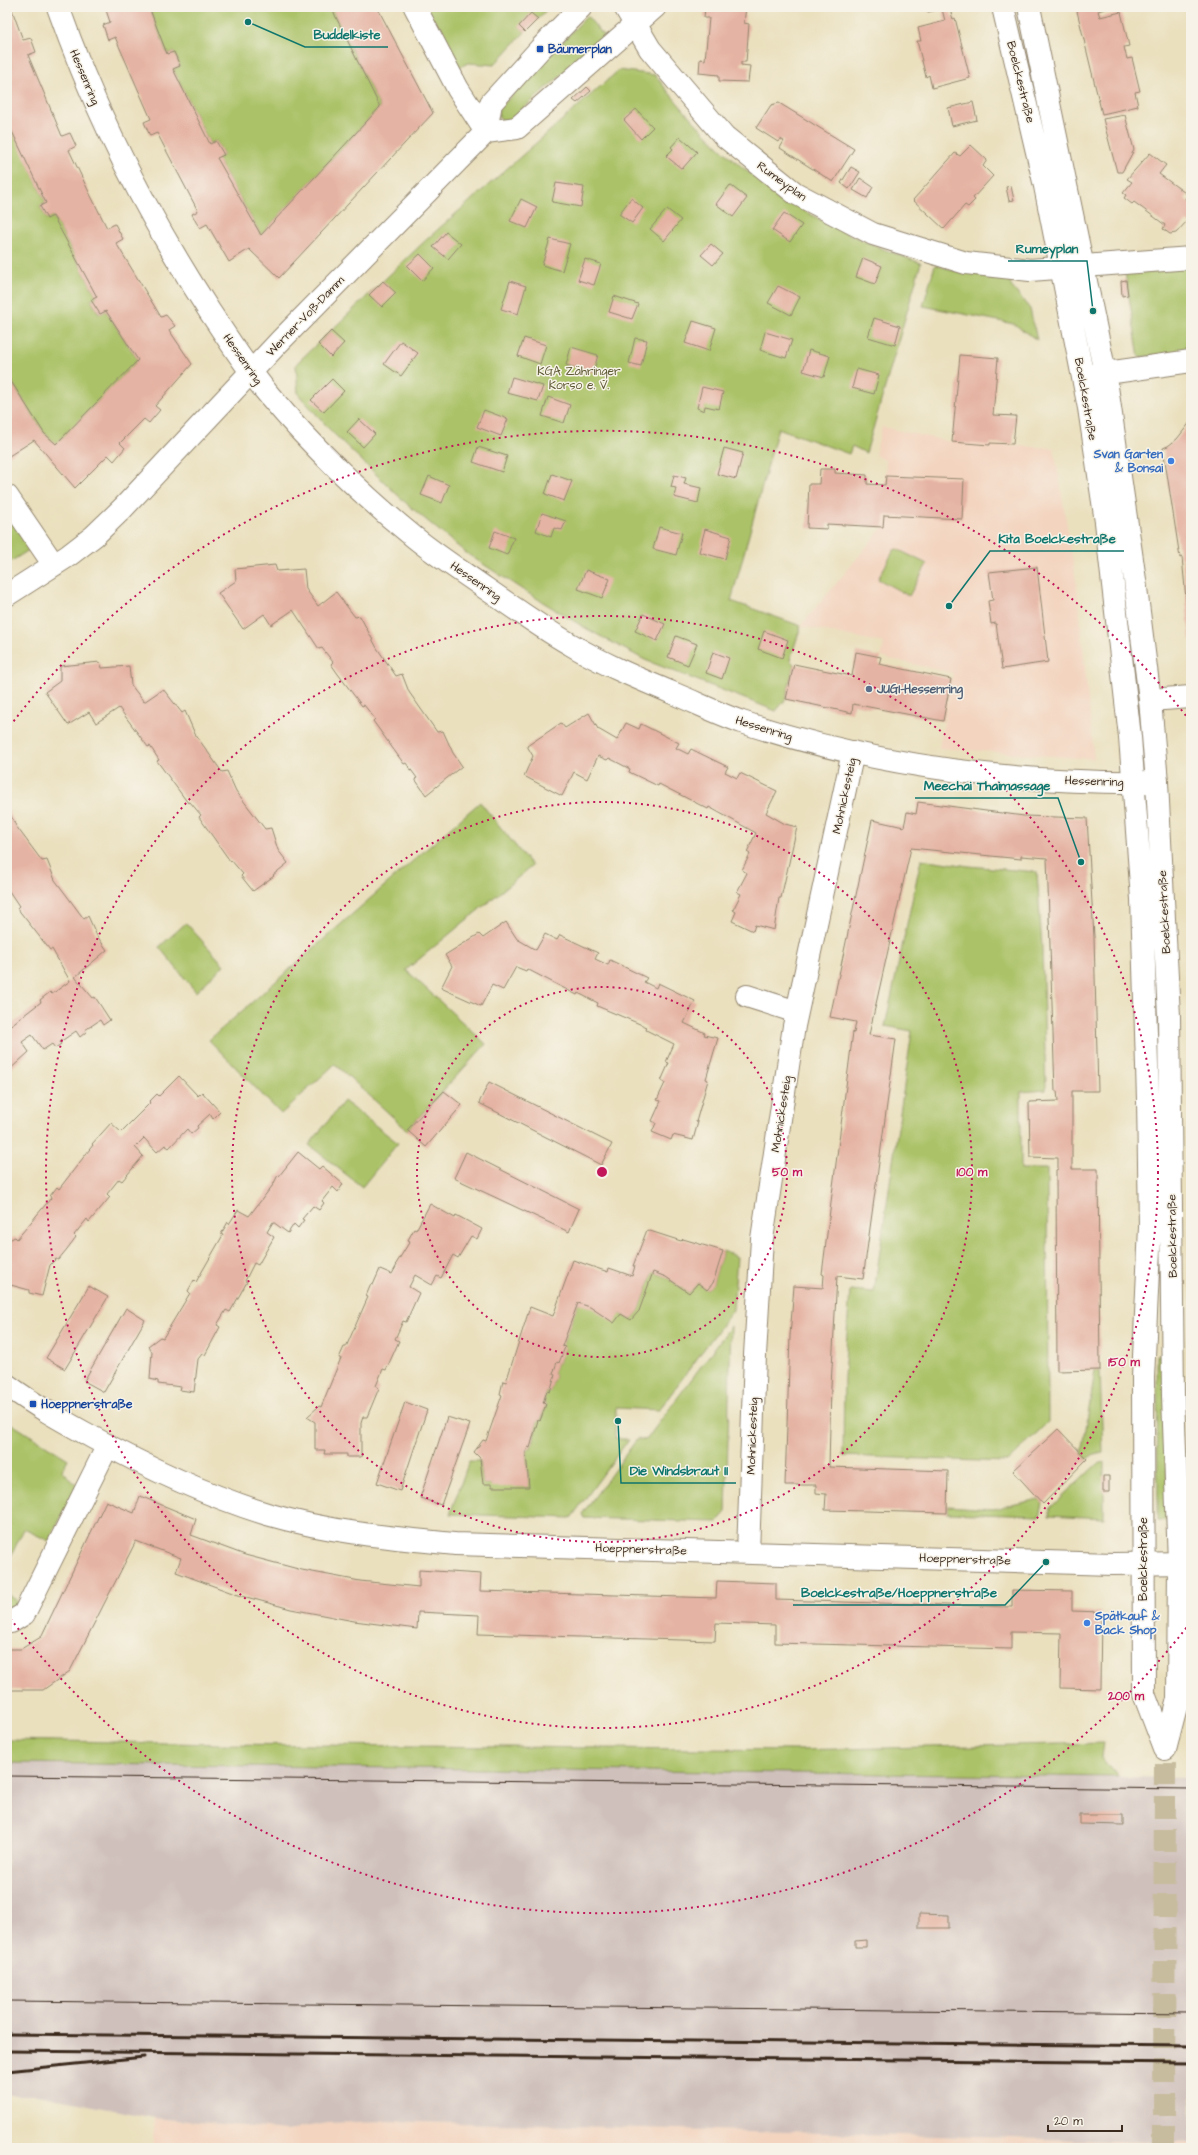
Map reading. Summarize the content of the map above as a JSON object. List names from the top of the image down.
{
  "streets": {
    "street": [
      "Hessenring",
      "Boelckestraße",
      "Rumeyplan",
      "Werner-Voß-Damm",
      "Mohnickesteig",
      "Hoeppnerstraße"
    ]
  },
  "crossings": [
    ["Hessenring", "Boelckestraße"],
    ["Hessenring", "Werner-Voß-Damm"],
    ["Hessenring", "Mohnickesteig"],
    ["Boelckestraße", "Rumeyplan"],
    ["Boelckestraße", "Hoeppnerstraße"],
    ["Mohnickesteig", "Hoeppnerstraße"]
  ],
  "parks": ["KGA Zähringer Korso e. V."],
  "places": {
    "other": [
      "Buddelkiste",
      "Rumeyplan",
      "Svan Garten & Bonsai",
      "Kita Boelckestraße",
      "JUGI-Hessenring",
      "Meechai Thaimassage",
      "Die Windsbraut II",
      "Boelckestraße/Hoeppnerstraße",
      "Spätkauf & Back Shop"
    ],
    "transit": ["Bäumerplan", "Hoeppnerstraße"]
  },
  "scale_bar": "20 m",
  "rings": [
    "50 m",
    "100 m",
    "150 m",
    "200 m"
  ]
}
